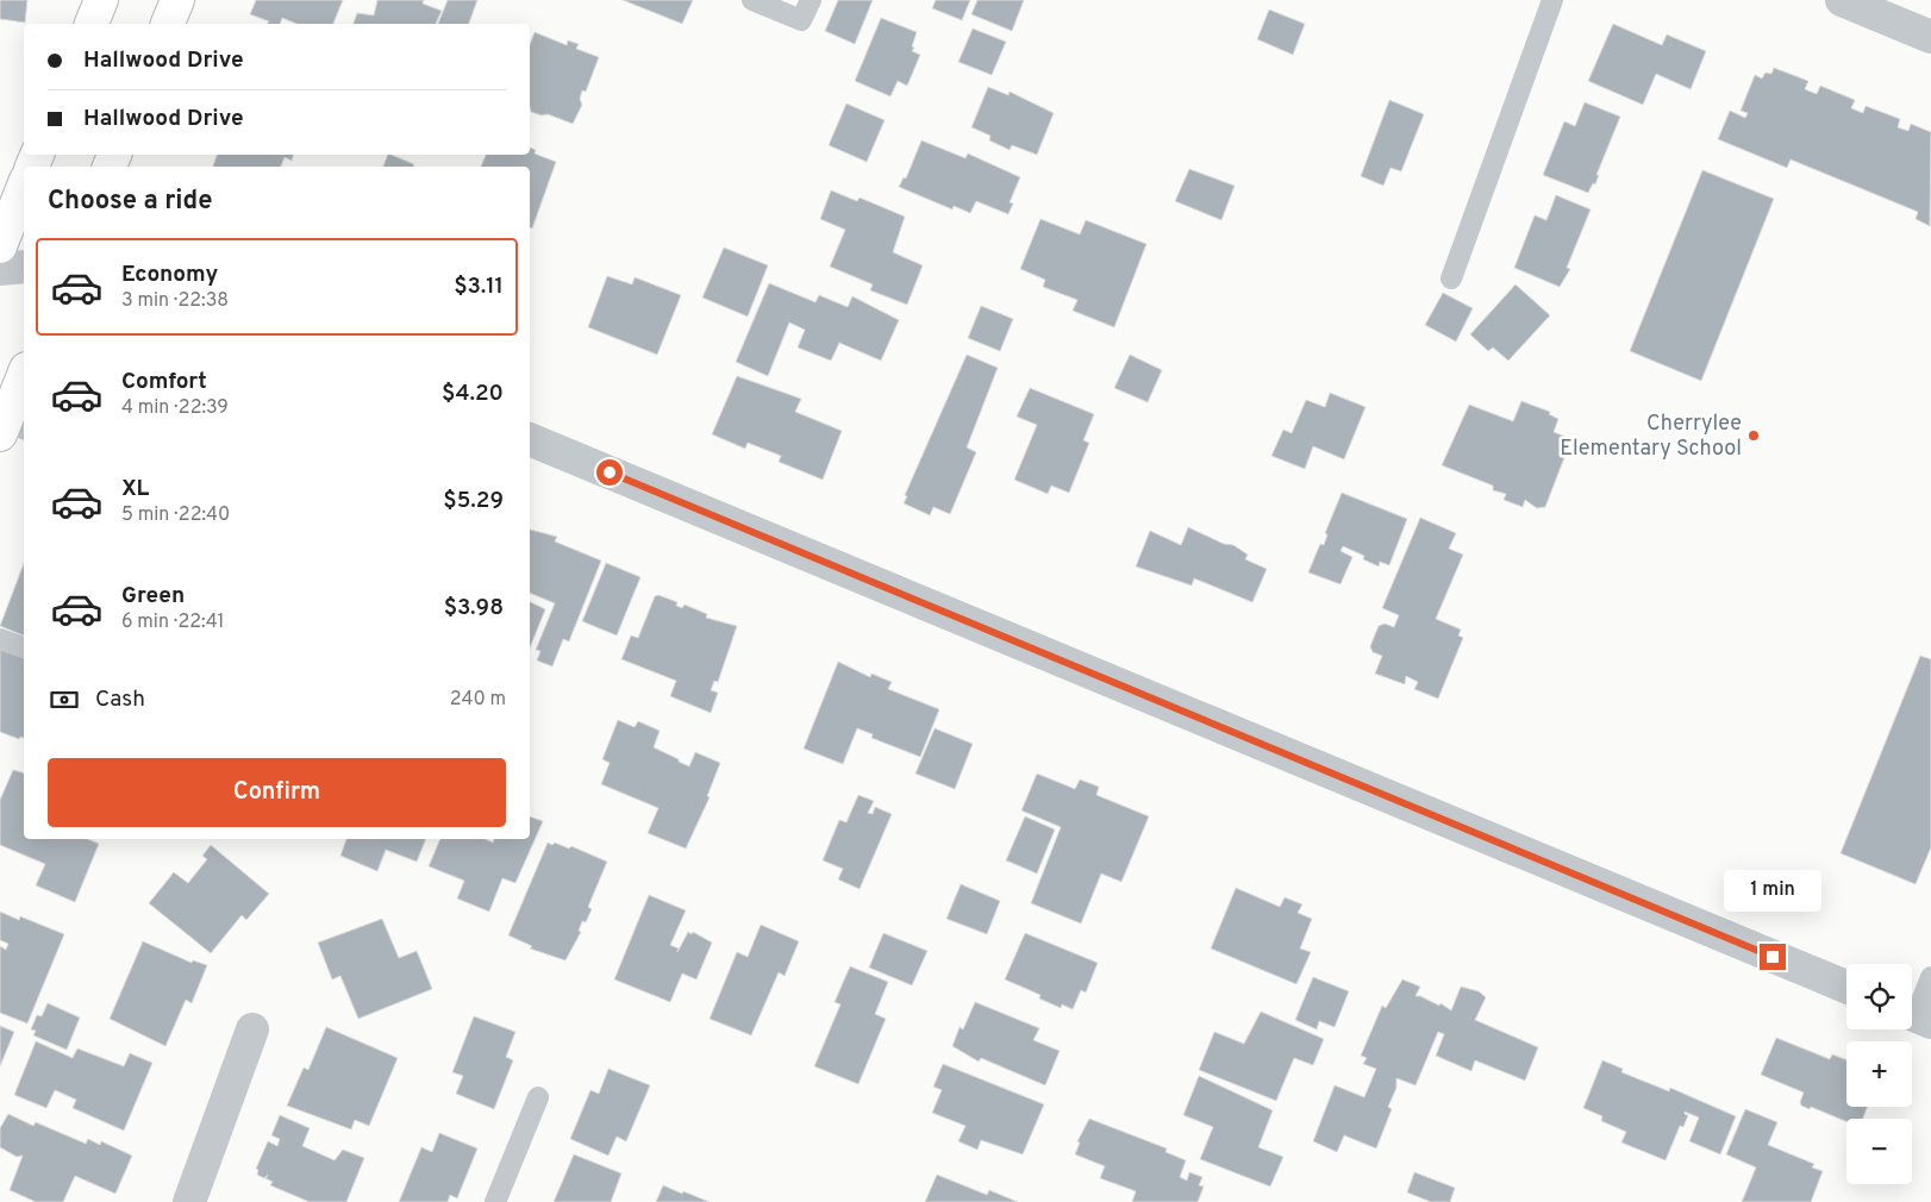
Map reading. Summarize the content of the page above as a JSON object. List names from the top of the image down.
{
  "places": ["Cherrylee Elementary School"],
  "page": {
    "banner": ["Hallwood Drive", "Hallwood Drive"],
    "heading": "Choose a ride",
    "list": [
      {
        "name": "Economy",
        "note": "3 min · 22:38",
        "value": "$3.11"
      },
      {
        "name": "Comfort",
        "note": "4 min · 22:39",
        "value": "$4.20"
      },
      {
        "name": "XL",
        "note": "5 min · 22:40",
        "value": "$5.29"
      },
      {
        "name": "Green",
        "note": "6 min · 22:41",
        "value": "$3.98"
      }
    ],
    "pay": ["Cash", "240 m"],
    "buttons": "Confirm",
    "bubble": "1 min",
    "map_buttons": ["+", "−"]
  }
}
